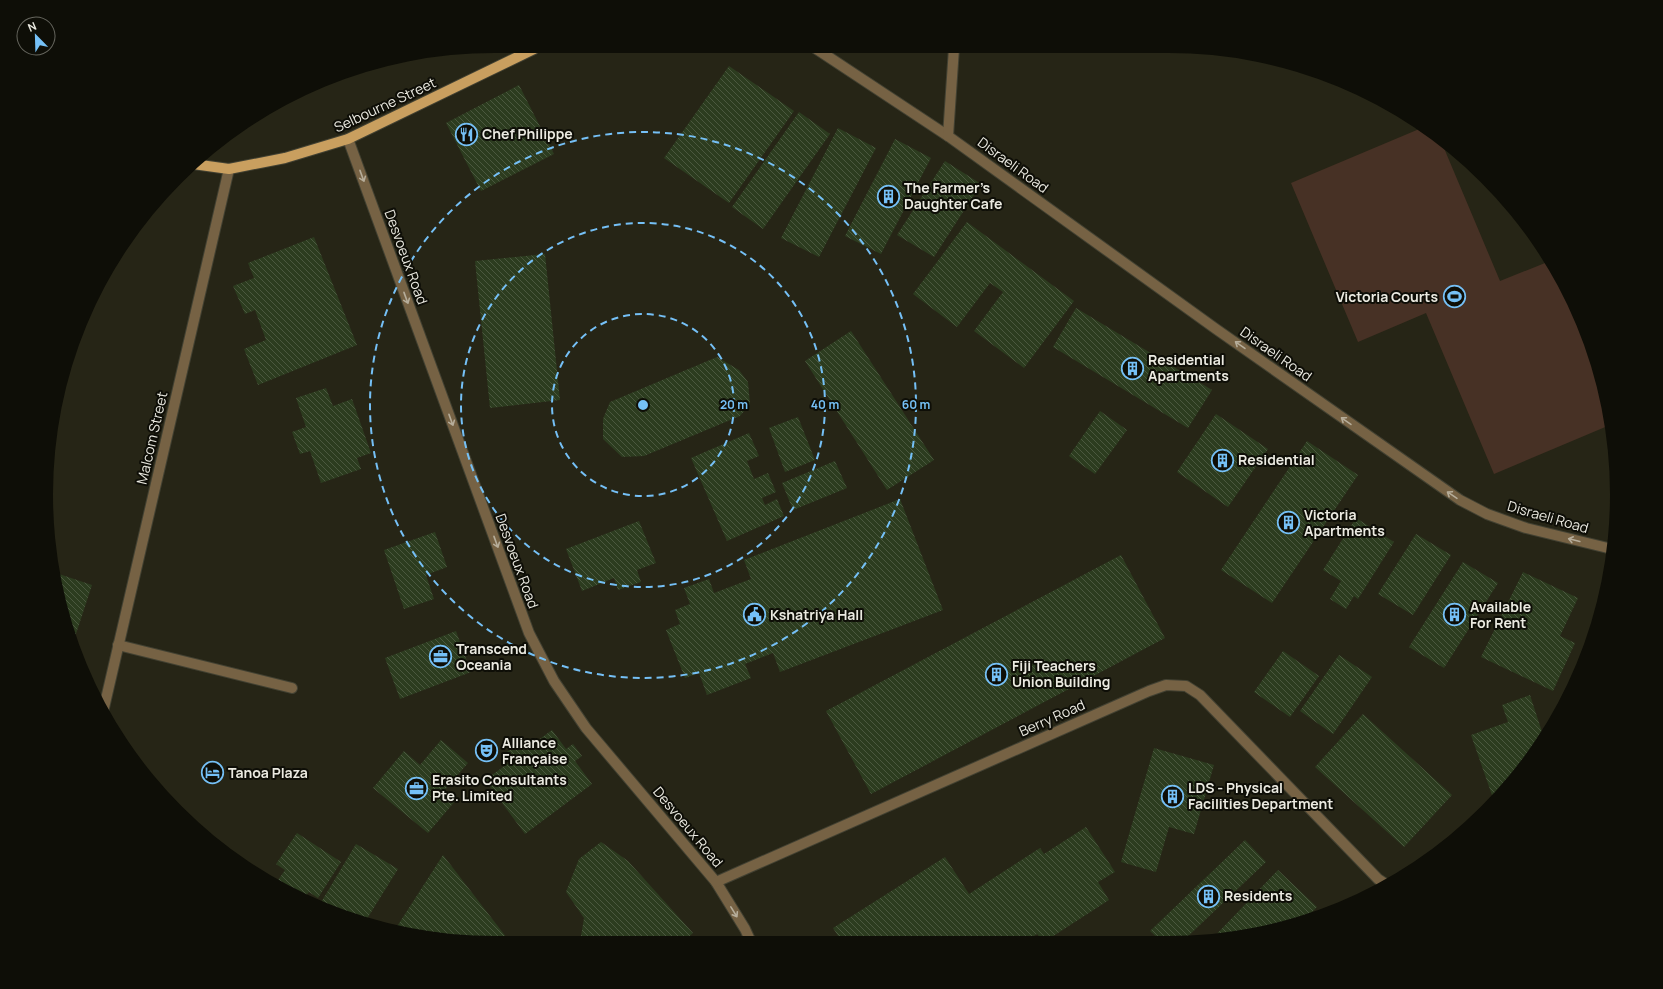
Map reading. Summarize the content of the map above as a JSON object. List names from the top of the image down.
{
  "streets": {
    "main road": ["Selbourne Street"],
    "street": [
      "Disraeli Road",
      "Desvoeux Road",
      "Malcom Street",
      "Berry Road"
    ]
  },
  "crossings": [
    ["Selbourne Street", "Desvoeux Road"],
    ["Selbourne Street", "Malcom Street"],
    ["Desvoeux Road", "Berry Road"]
  ],
  "one_way": ["Disraeli Road", "Desvoeux Road"],
  "places": {
    "restaurant": ["Chef Philippe"],
    "building": [
      "The Farmer’s Daughter Cafe",
      "Residential Apartments",
      "Residential",
      "Victoria Apartments",
      "Available For Rent",
      "Fiji Teachers Union Building",
      "LDS - Physical Facilities Department",
      "Residents"
    ],
    "sports": ["Victoria Courts"],
    "public building": ["Kshatriya Hall"],
    "office": ["Transcend Oceania", "Erasito Consultants Pte. Limited"],
    "theatre": ["Alliance Française"],
    "hotel": ["Tanoa Plaza"]
  },
  "north": "top left",
  "rings": ["20 m", "40 m", "60 m"]
}
